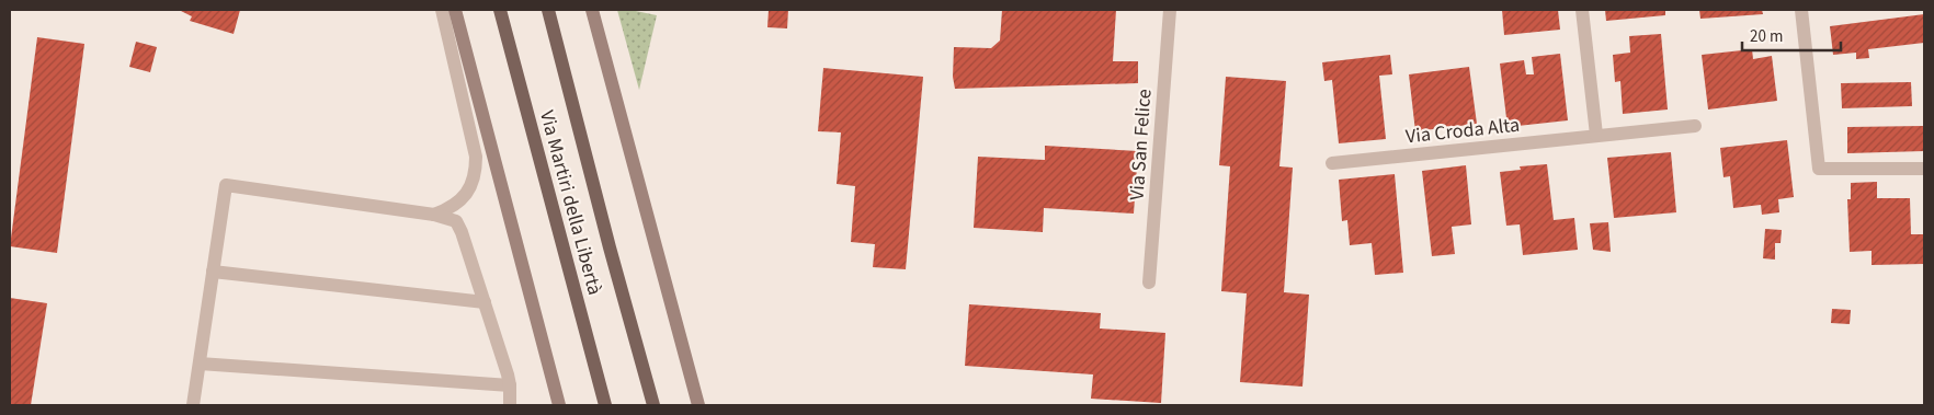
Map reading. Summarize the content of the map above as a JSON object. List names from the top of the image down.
{
  "streets": {
    "main road": ["Via Martiri della Libertà"],
    "street": ["Via Croda Alta", "Via San Felice"]
  },
  "scale_bar": "20 m"
}
